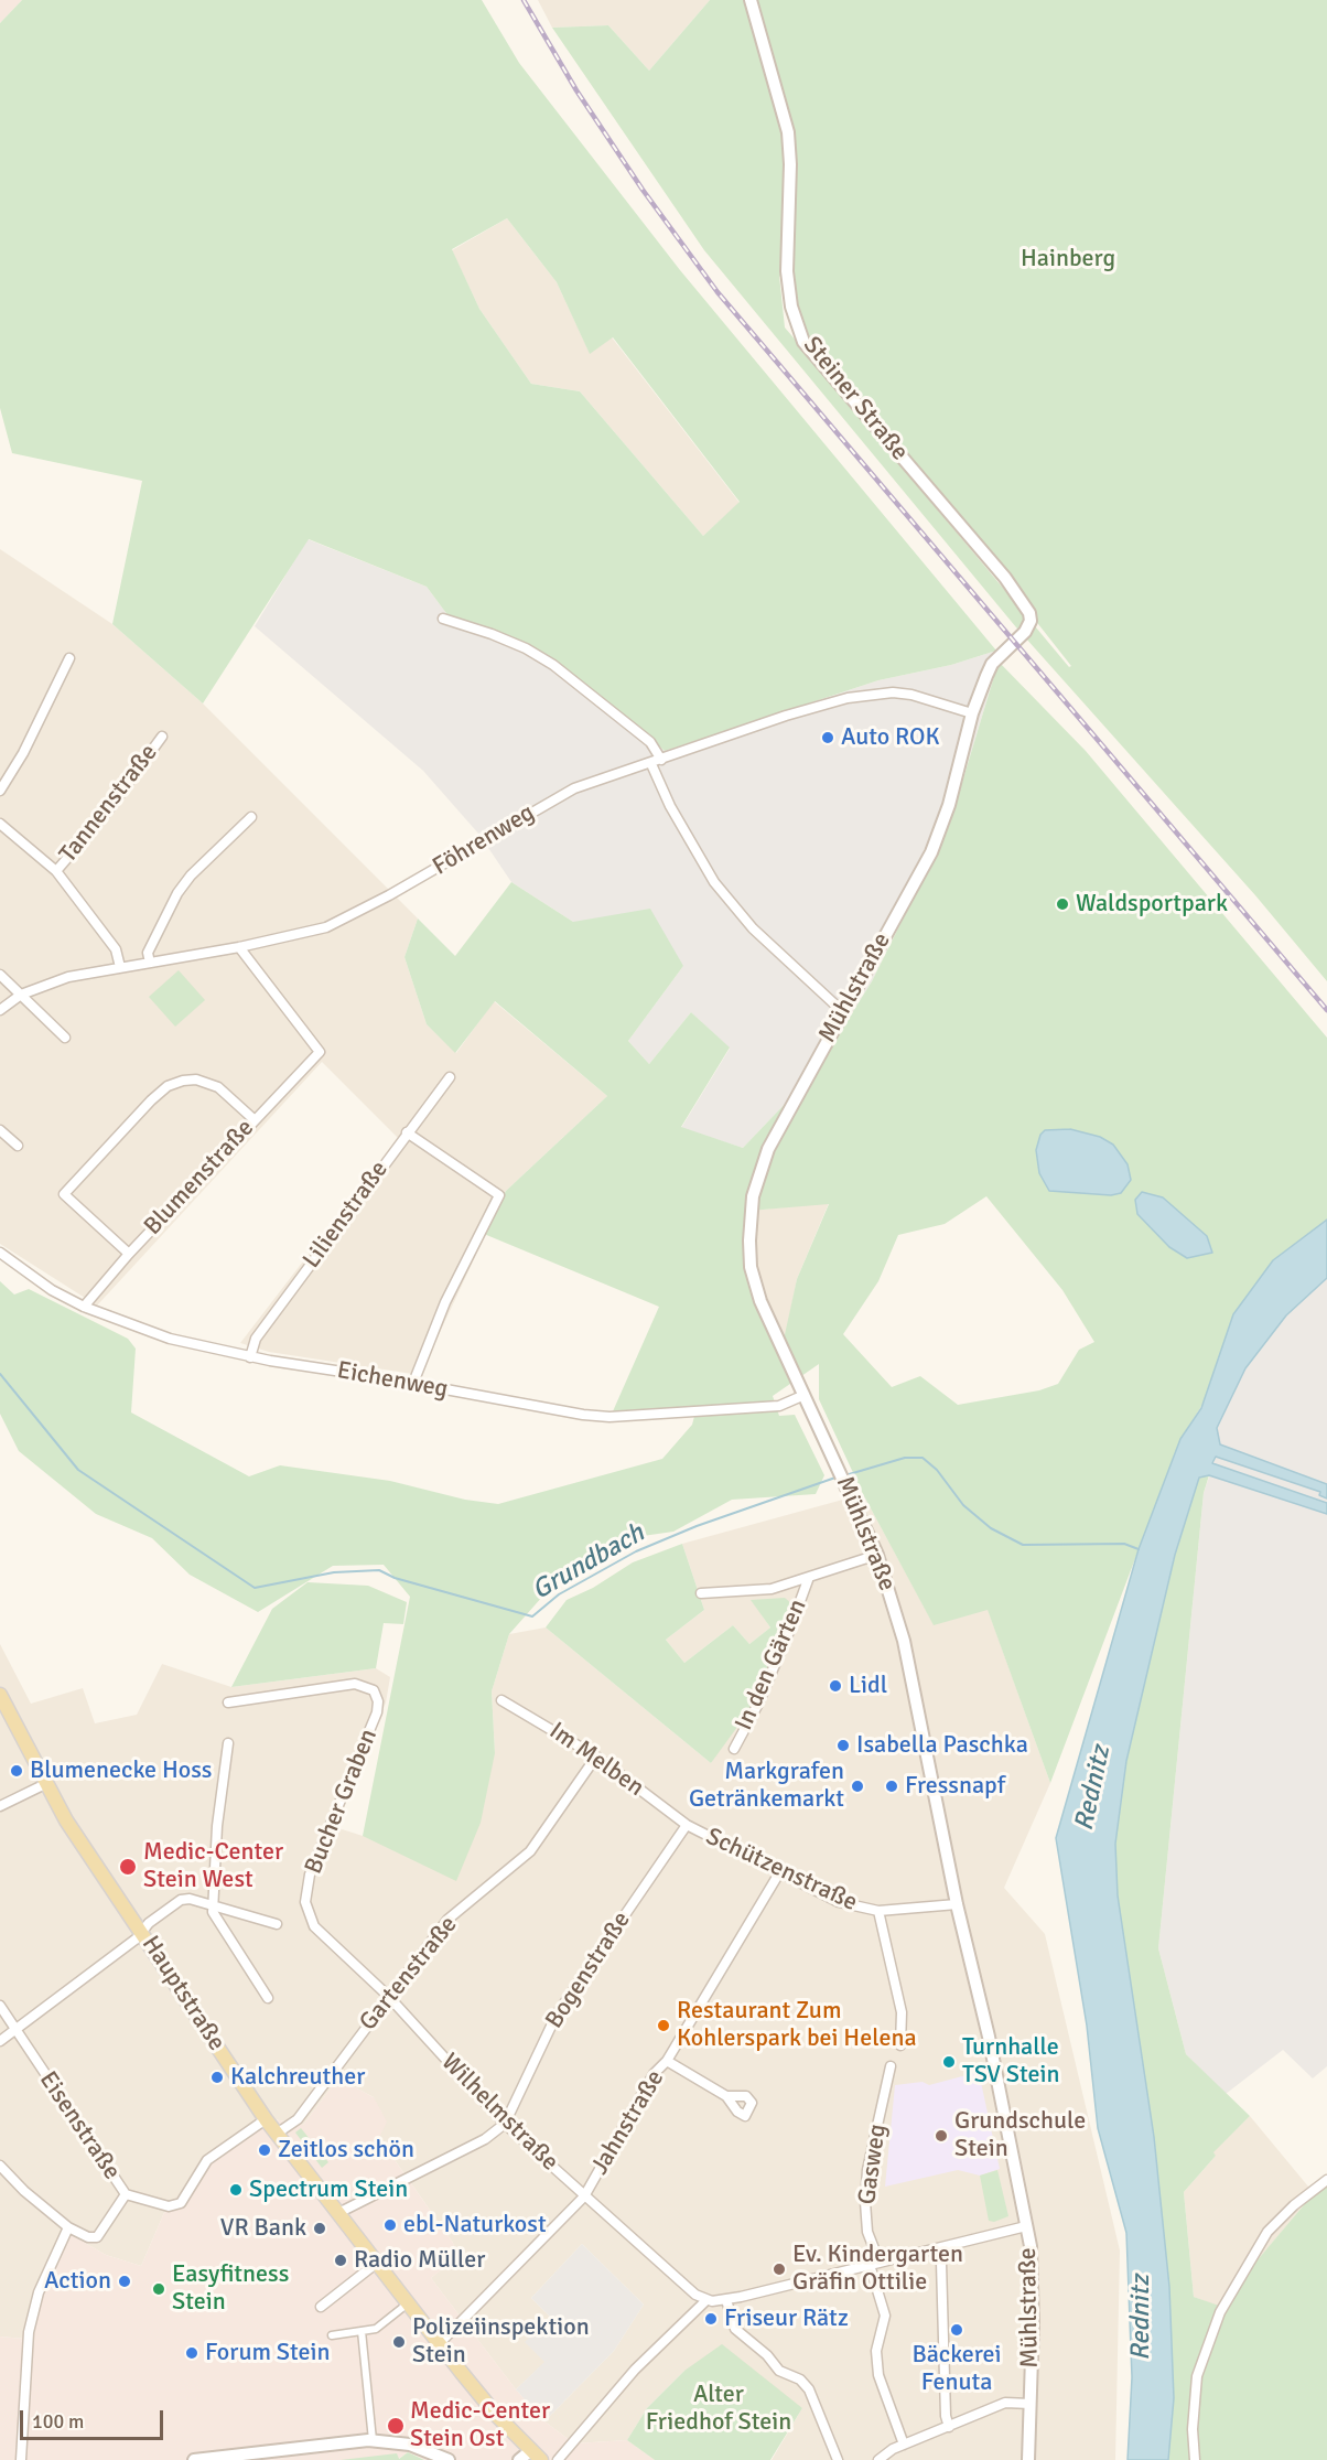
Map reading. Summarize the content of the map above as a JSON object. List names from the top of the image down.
{
  "streets": {
    "main road": ["Hauptstraße"],
    "street": [
      "Steiner Straße",
      "Tannenstraße",
      "Föhrenweg",
      "Mühlstraße",
      "Blumenstraße",
      "Lilienstraße",
      "Eichenweg",
      "In den Gärten",
      "Im Melben",
      "Bucher Graben",
      "Schützenstraße",
      "Bogenstraße",
      "Gartenstraße",
      "Wilhelmstraße",
      "Jahnstraße",
      "Eisenstraße",
      "Gasweg"
    ]
  },
  "crossings": [
    ["Steiner Straße", "Mühlstraße"],
    ["Föhrenweg", "Mühlstraße"],
    ["Föhrenweg", "Blumenstraße"],
    ["Mühlstraße", "Eichenweg"],
    ["Mühlstraße", "Schützenstraße"],
    ["Blumenstraße", "Eichenweg"],
    ["Lilienstraße", "Eichenweg"],
    ["Im Melben", "Schützenstraße"],
    ["Im Melben", "Bogenstraße"],
    ["Im Melben", "Gartenstraße"],
    ["Bucher Graben", "Gartenstraße"],
    ["Bucher Graben", "Wilhelmstraße"],
    ["Schützenstraße", "Bogenstraße"],
    ["Schützenstraße", "Jahnstraße"],
    ["Bogenstraße", "Wilhelmstraße"],
    ["Gartenstraße", "Hauptstraße"],
    ["Gartenstraße", "Wilhelmstraße"],
    ["Hauptstraße", "Jahnstraße"],
    ["Hauptstraße", "Eisenstraße"],
    ["Wilhelmstraße", "Jahnstraße"]
  ],
  "water": ["Grundbach", "Rednitz"],
  "parks": ["Hainberg", "Alter Friedhof Stein"],
  "places": [
    "Auto ROK",
    "Waldsportpark",
    "Lidl",
    "Isabella Paschka",
    "Blumenecke Hoss",
    "Markgrafen Getränkemarkt",
    "Fressnapf",
    "Medic-Center Stein West",
    "Restaurant Zum Kohlerspark bei Helena",
    "Turnhalle TSV Stein",
    "Kalchreuther",
    "Grundschule Stein",
    "Zeitlos schön",
    "Spectrum Stein",
    "ebl-Naturkost",
    "VR Bank",
    "Radio Müller",
    "Ev. Kindergarten Gräfin Ottilie",
    "Action",
    "Easyfitness Stein",
    "Friseur Rätz",
    "Bäckerei Fenuta",
    "Polizeiinspektion Stein",
    "Forum Stein",
    "Medic-Center Stein Ost"
  ],
  "scale_bar": "100 m"
}
